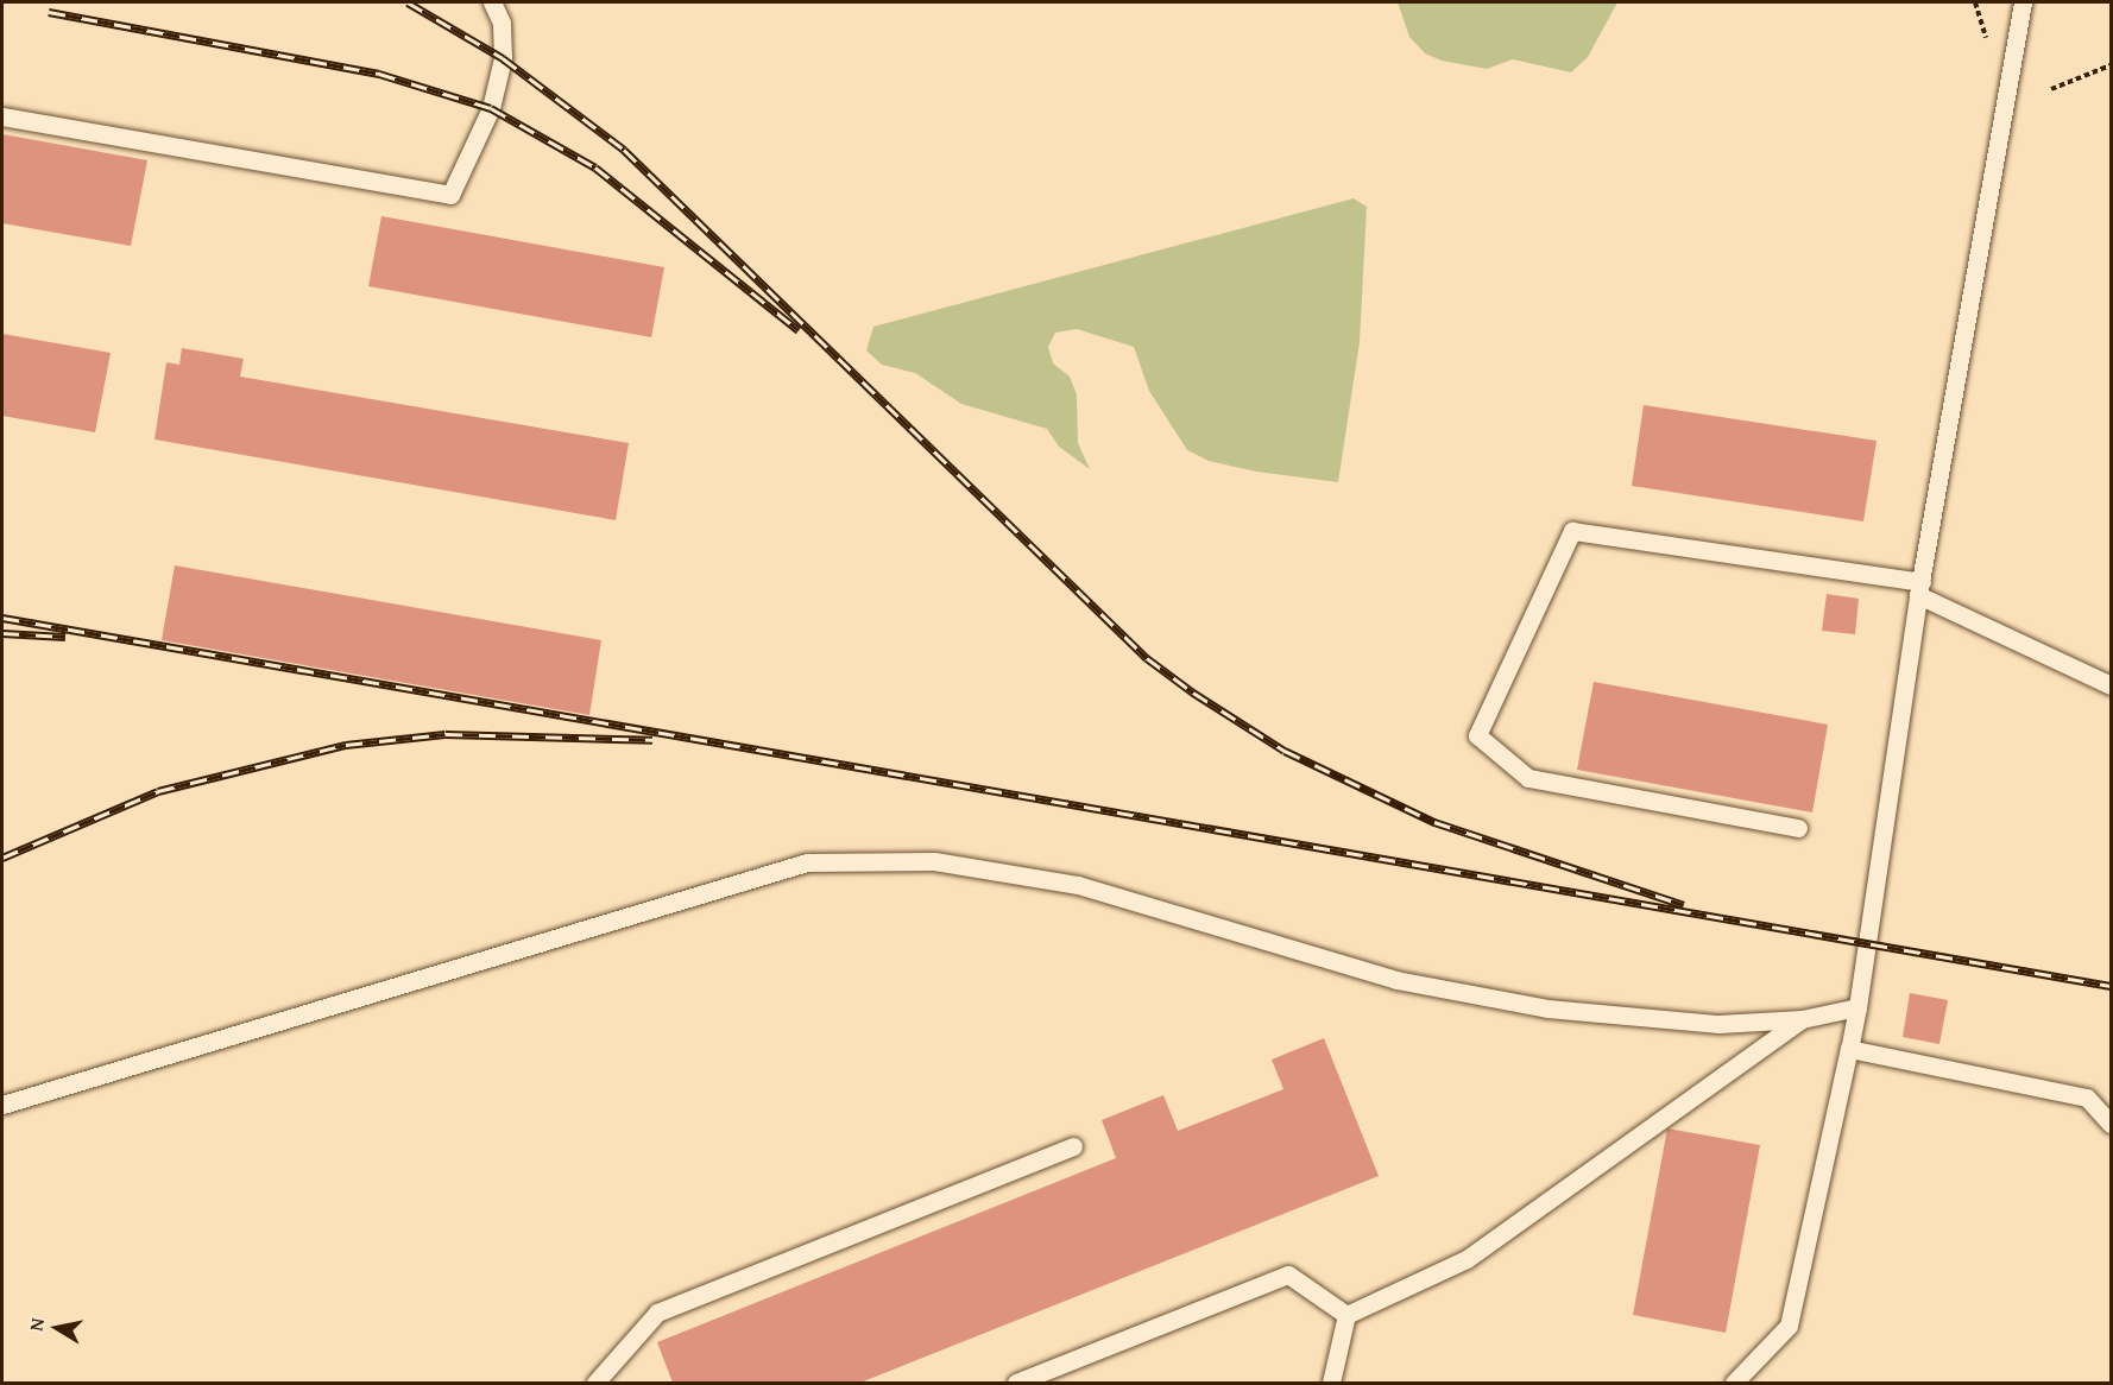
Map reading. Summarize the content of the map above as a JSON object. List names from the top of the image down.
{
  "north": "left"
}
